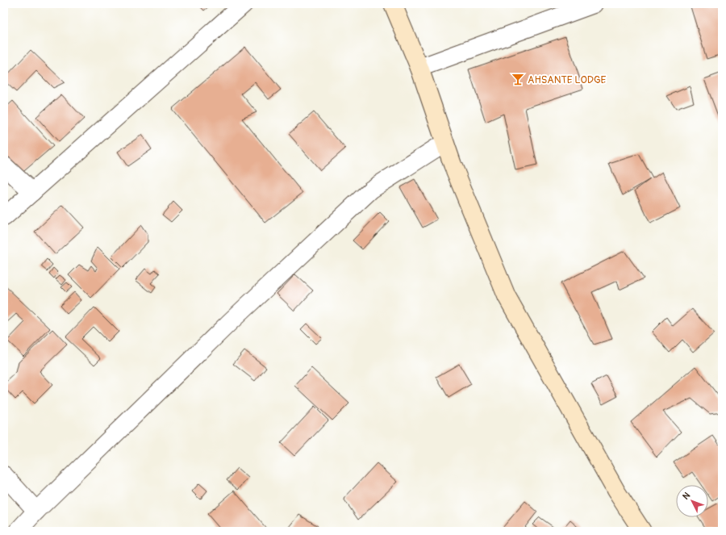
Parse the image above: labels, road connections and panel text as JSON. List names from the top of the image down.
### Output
{
  "places": {
    "bar": ["AHSANTE LODGE"]
  },
  "north": "top left"
}
